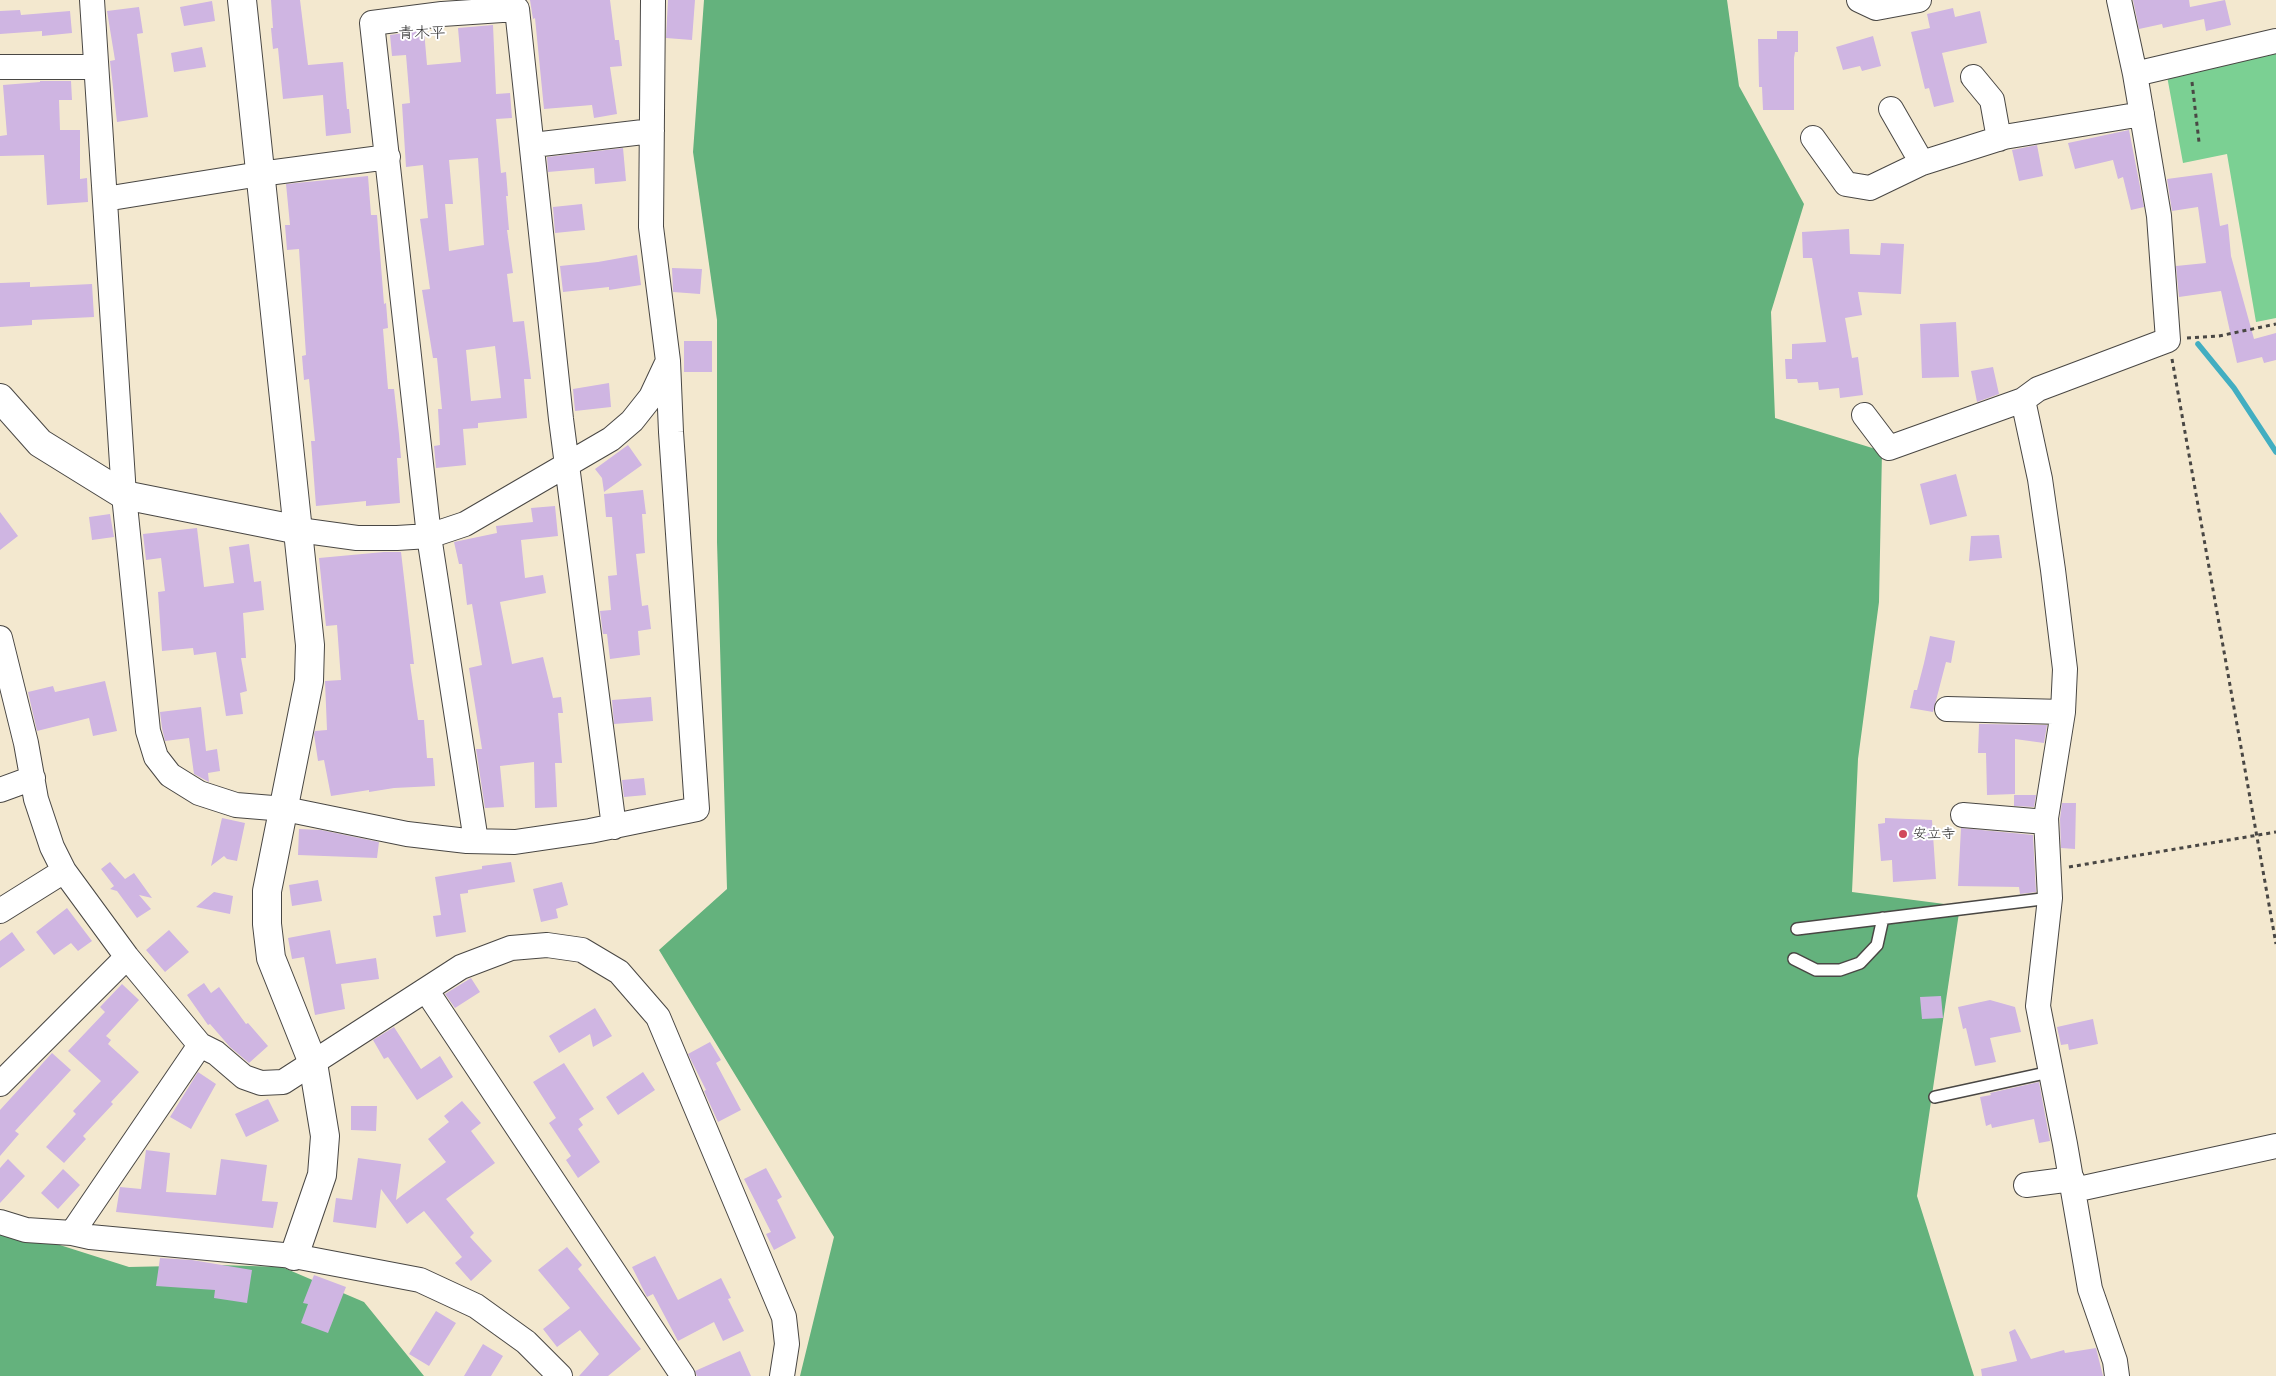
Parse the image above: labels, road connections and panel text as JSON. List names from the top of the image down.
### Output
{
  "districts": ["青木平"],
  "places": ["安立寺"]
}
